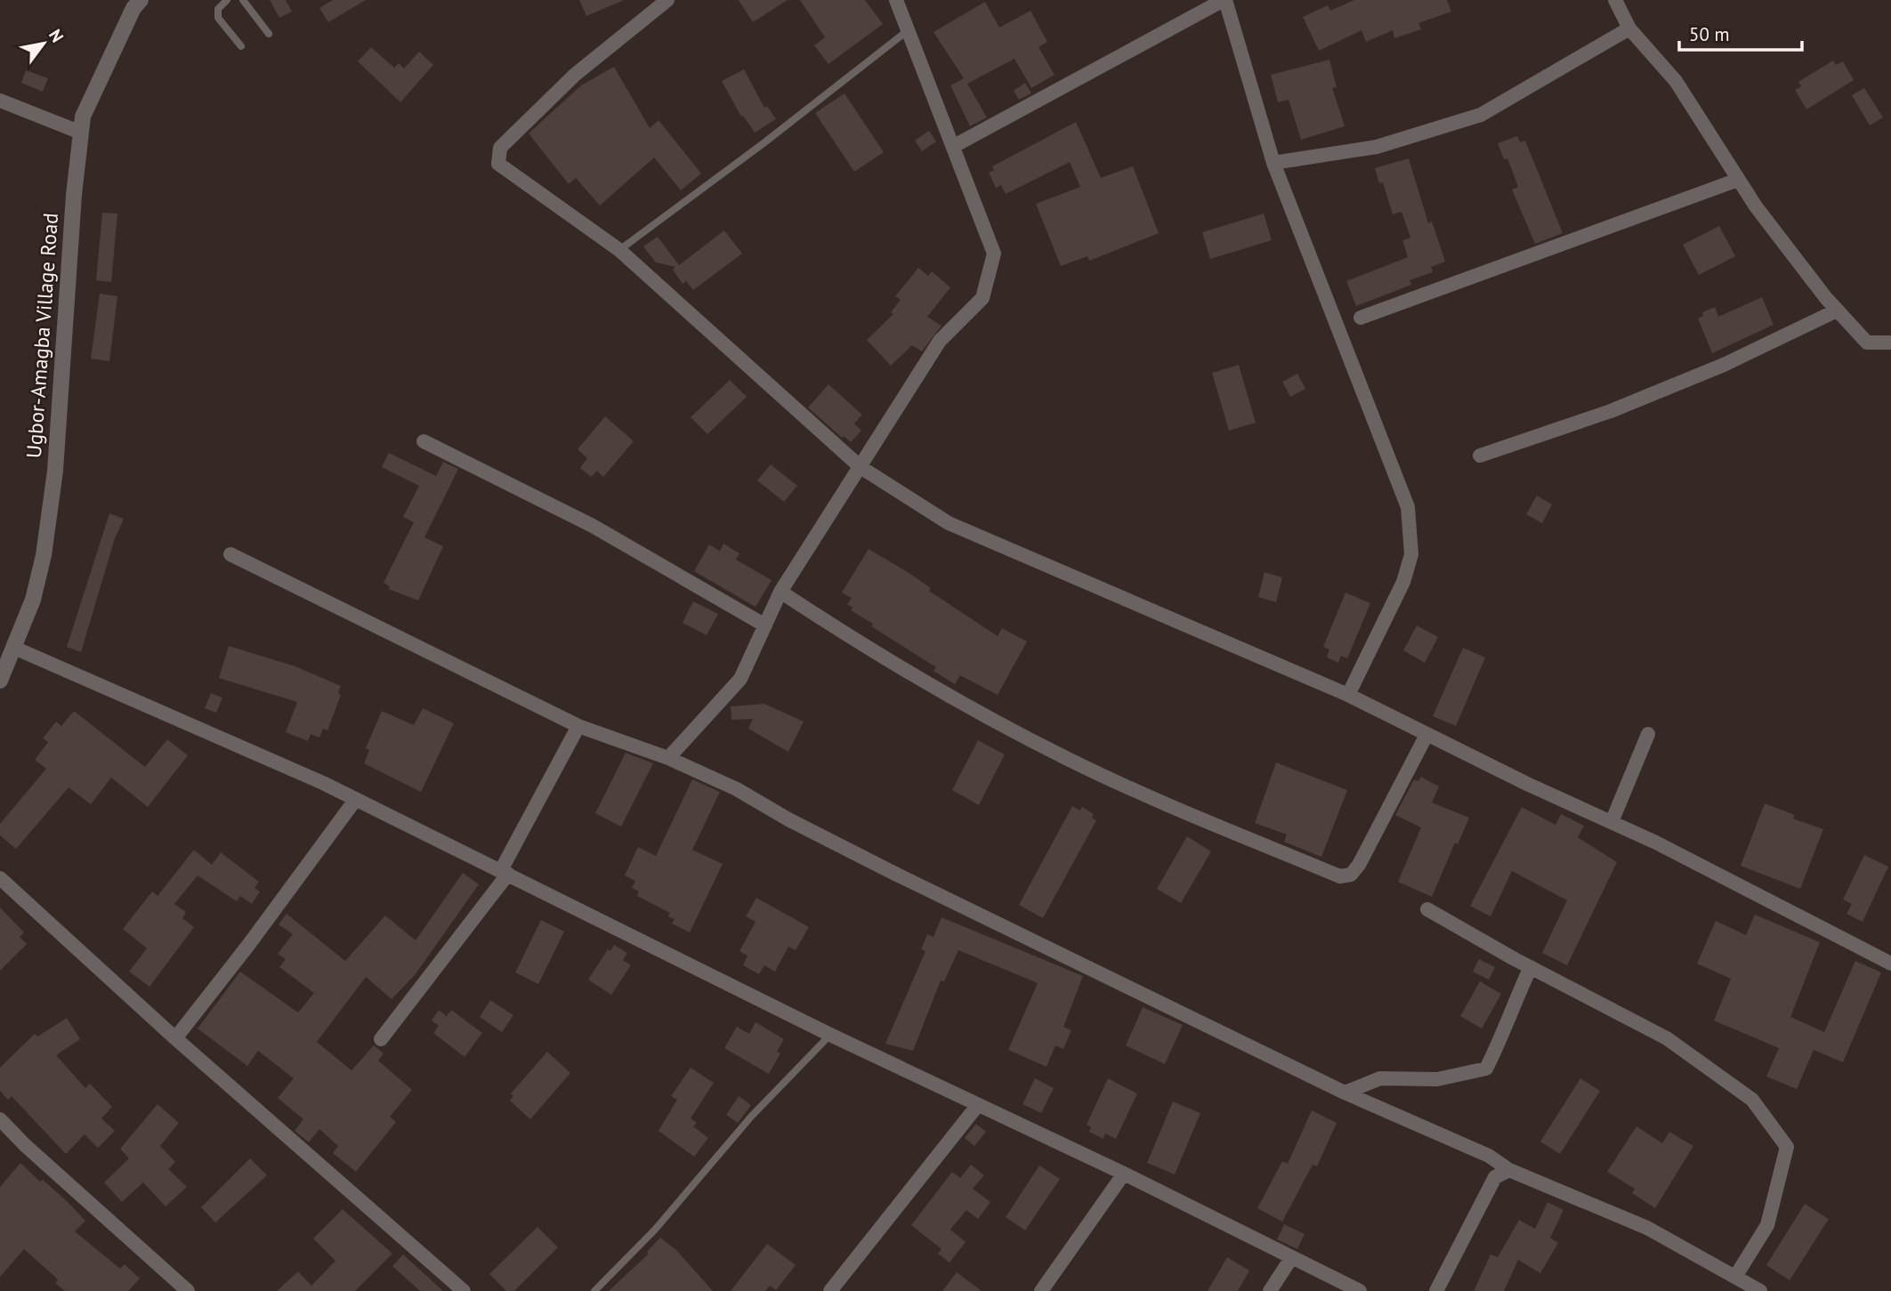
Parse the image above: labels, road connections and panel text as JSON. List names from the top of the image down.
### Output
{
  "streets": {
    "street": ["Ugbor-Amagba Village Road"]
  },
  "scale_bar": "50 m",
  "north": "top right"
}
